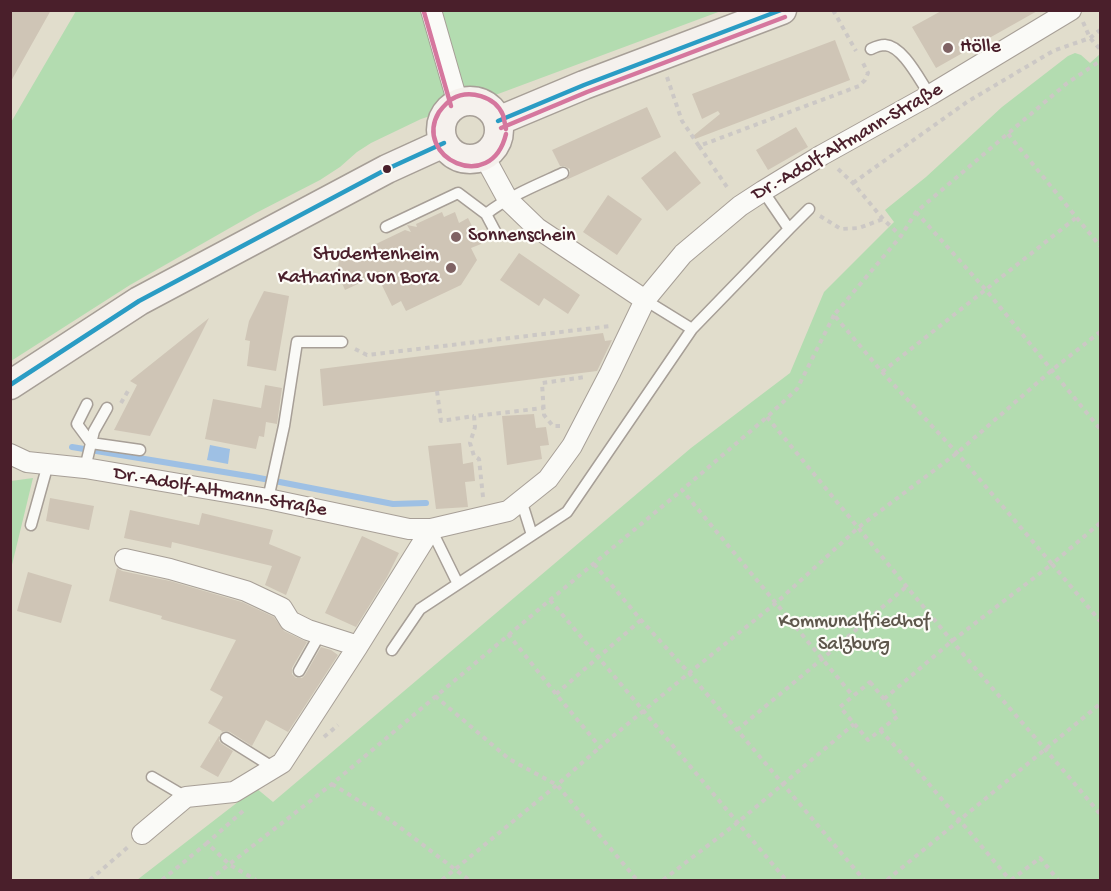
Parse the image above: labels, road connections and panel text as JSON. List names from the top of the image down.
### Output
{
  "streets": {
    "street": ["Dr.-Adolf-Altmann-Straße"]
  },
  "parks": ["Kommunalfriedhof Salzburg"],
  "places": ["Hölle", "Sonnenschein", "Studentenheim Katharina von Bora"]
}
